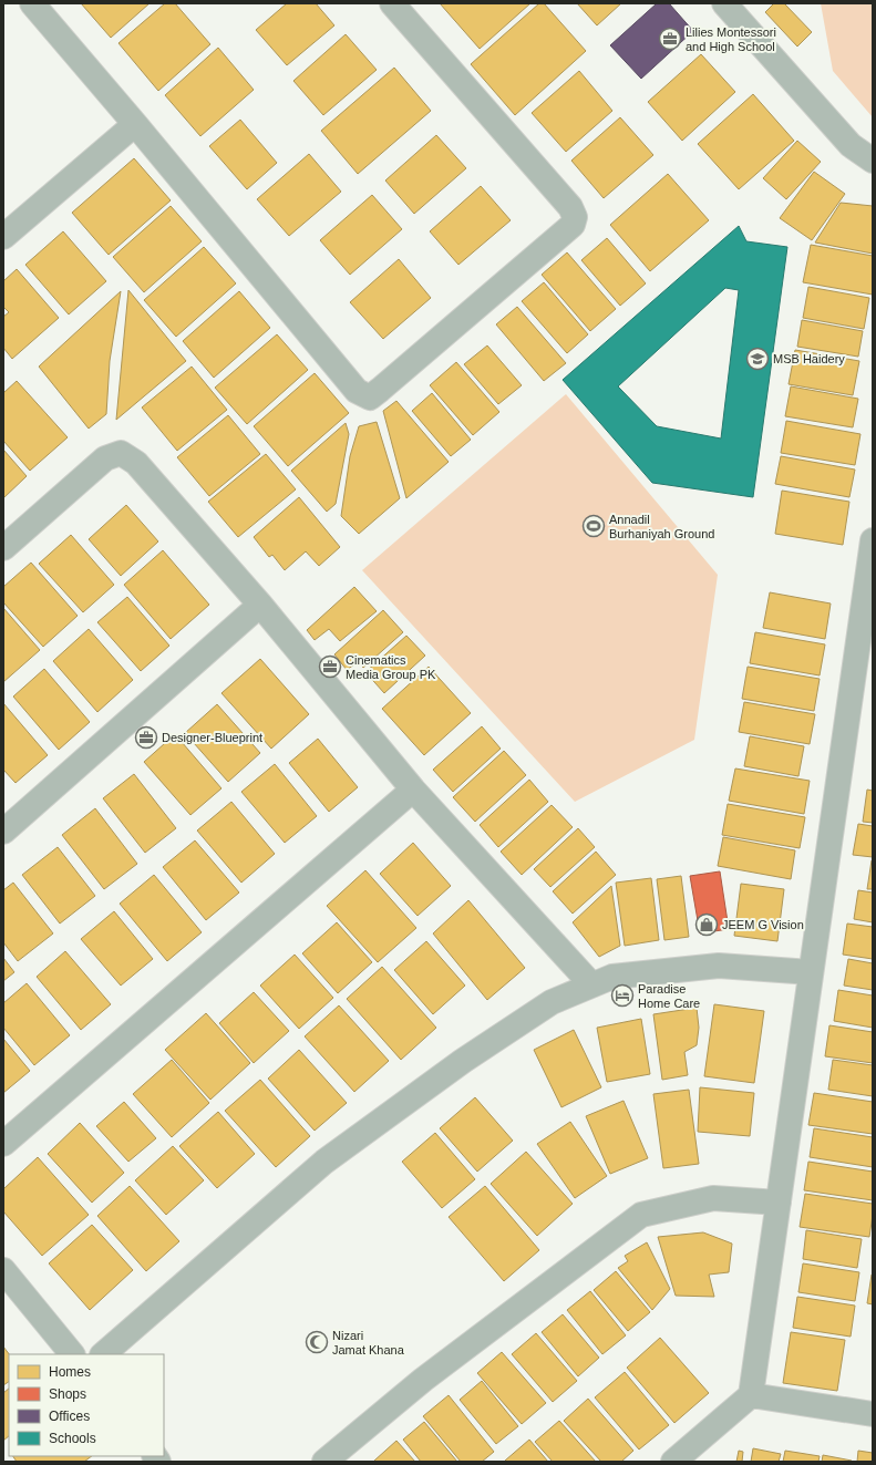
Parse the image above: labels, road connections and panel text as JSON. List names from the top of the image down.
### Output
{
  "places": {
    "office": ["Lilies Montessori and High School", "Cinematics Media Group PK", "Designer-Blueprint"],
    "school or university": ["MSB Haidery"],
    "sports": ["Annadil Burhaniyah Ground"],
    "shop": ["JEEM G Vision"],
    "hotel": ["Paradise Home Care"],
    "mosque": ["Nizari Jamat Khana"]
  },
  "legend": [
    "Homes",
    "Shops",
    "Offices",
    "Schools"
  ]
}
